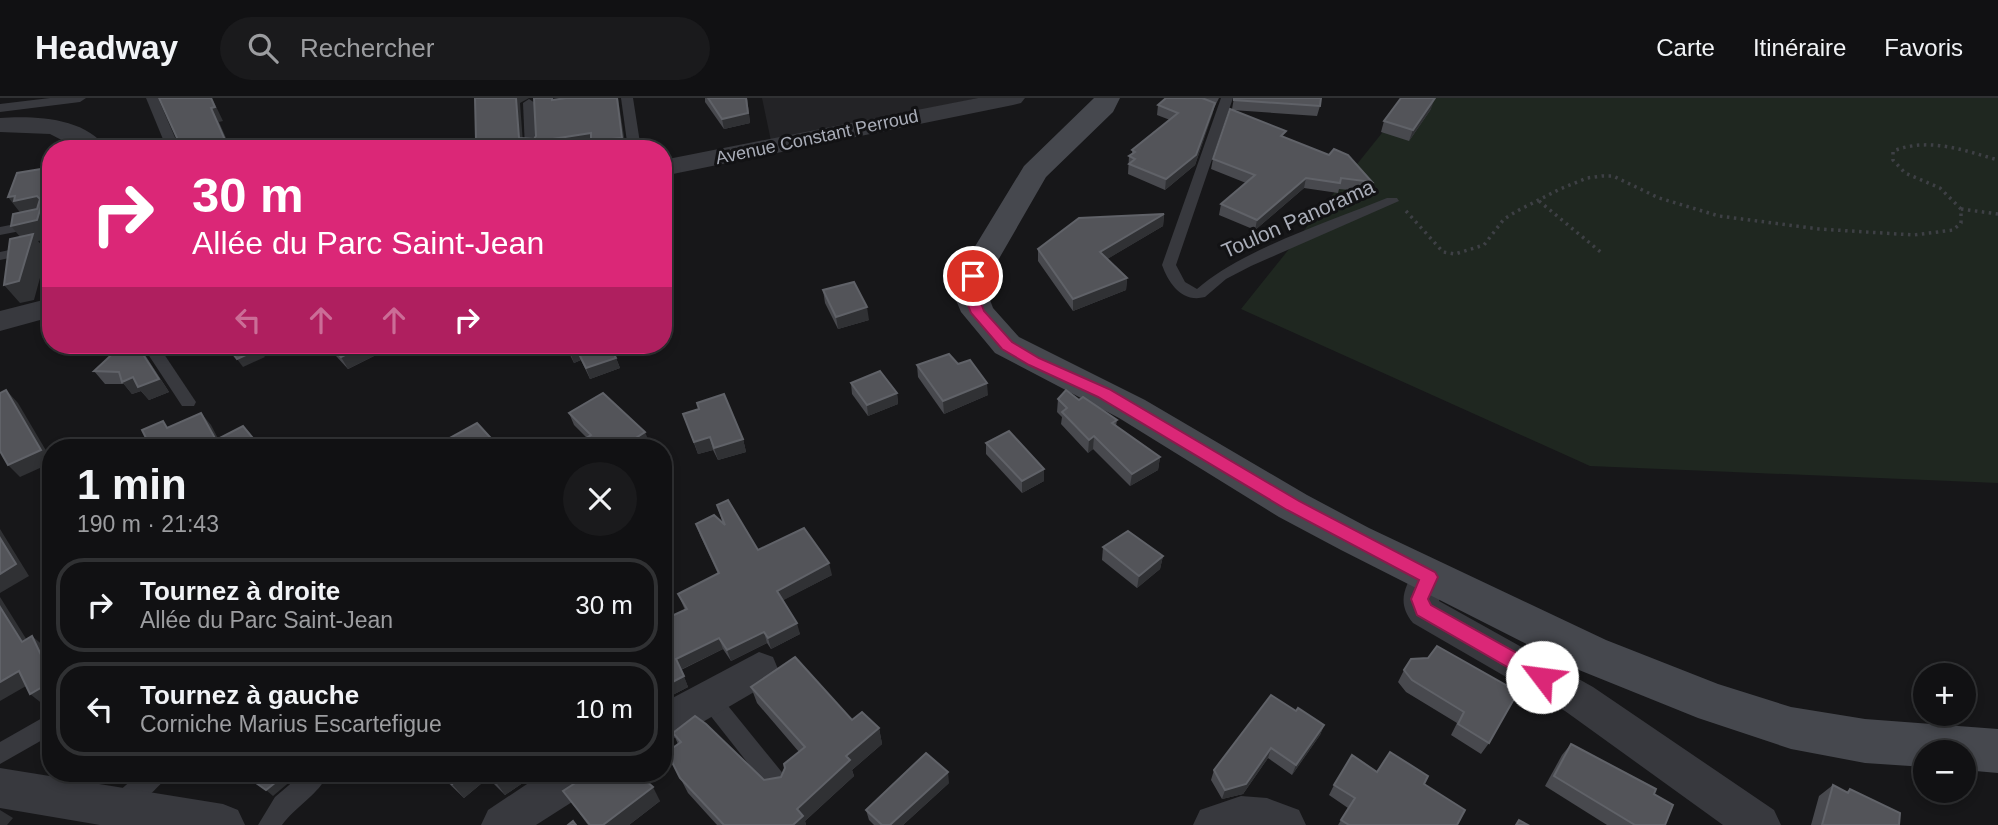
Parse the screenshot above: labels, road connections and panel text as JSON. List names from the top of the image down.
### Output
{
  "streets": {
    "street": ["Avenue Constant Perroud"],
    "lane": ["Toulon Panorama"]
  },
  "page": {
    "header": "Headway",
    "search": "Rechercher",
    "nav": ["Carte", "Itinéraire", "Favoris"],
    "turn": ["30 m", "Allée du Parc Saint-Jean"],
    "heading": ["1 min", "190 m · 21:43"],
    "list": [
      {
        "name": "Tournez à droite",
        "note": "Allée du Parc Saint-Jean",
        "value": "30 m"
      },
      {
        "name": "Tournez à gauche",
        "note": "Corniche Marius Escartefigue",
        "value": "10 m"
      }
    ],
    "map_buttons": ["+", "−"]
  }
}
